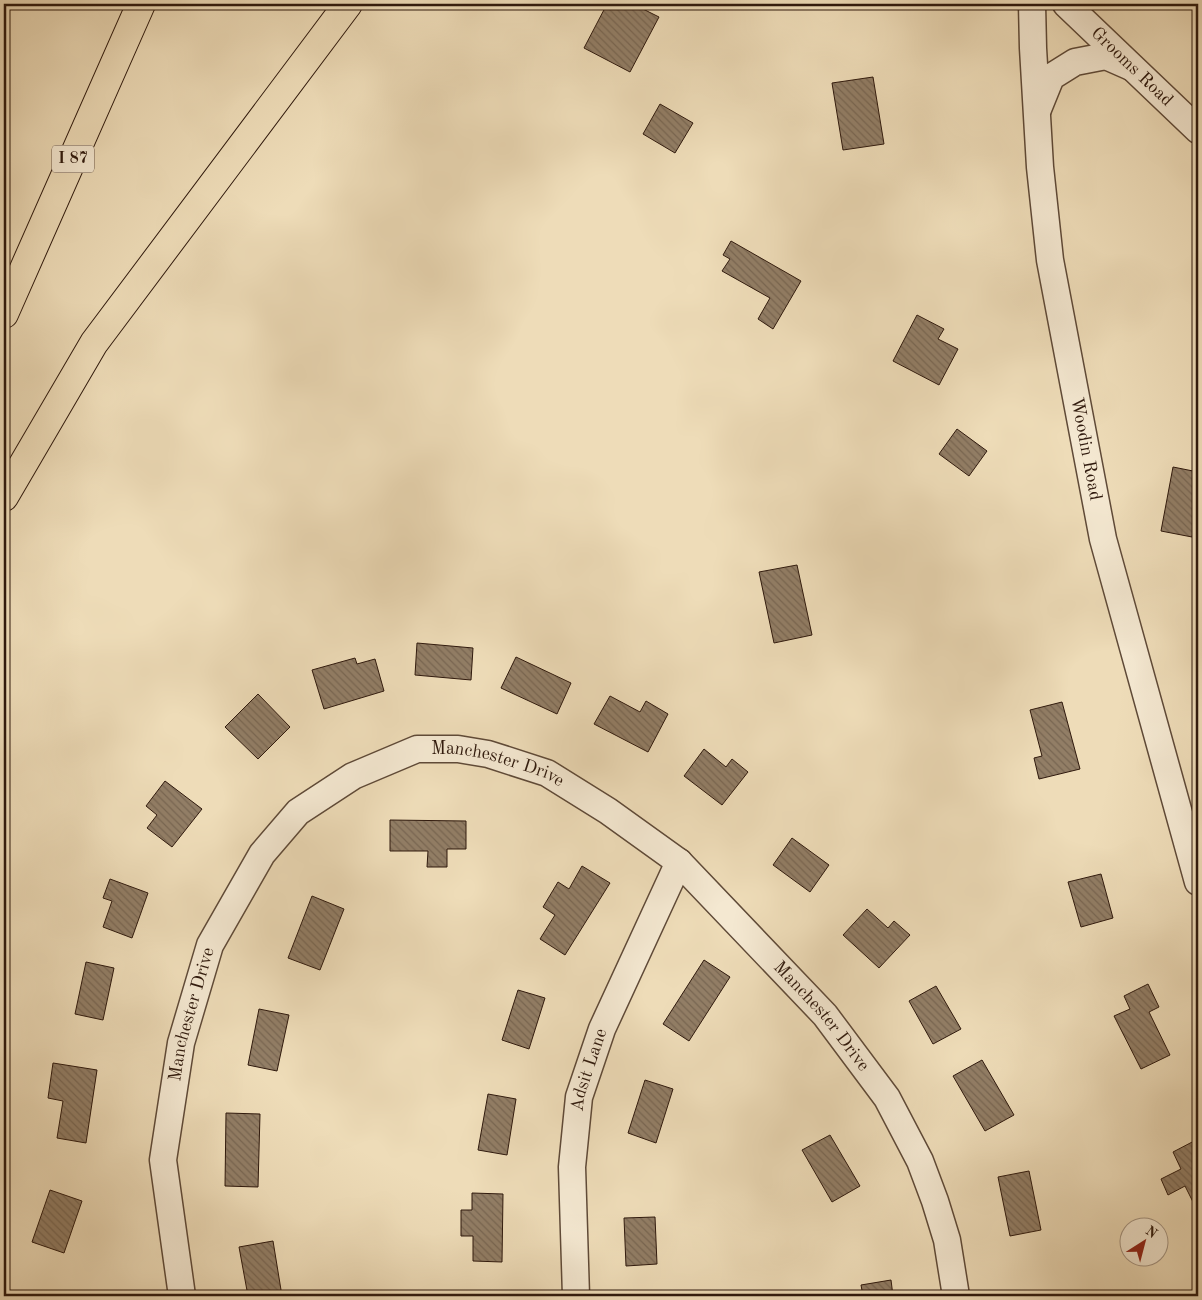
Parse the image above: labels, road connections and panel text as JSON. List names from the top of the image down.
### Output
{
  "streets": {
    "highway": ["I 87"],
    "street": [
      "Grooms Road",
      "Woodin Road",
      "Manchester Drive",
      "Adsit Lane"
    ]
  },
  "crossings": [
    ["Manchester Drive", "Adsit Lane"]
  ],
  "north": "top right"
}
